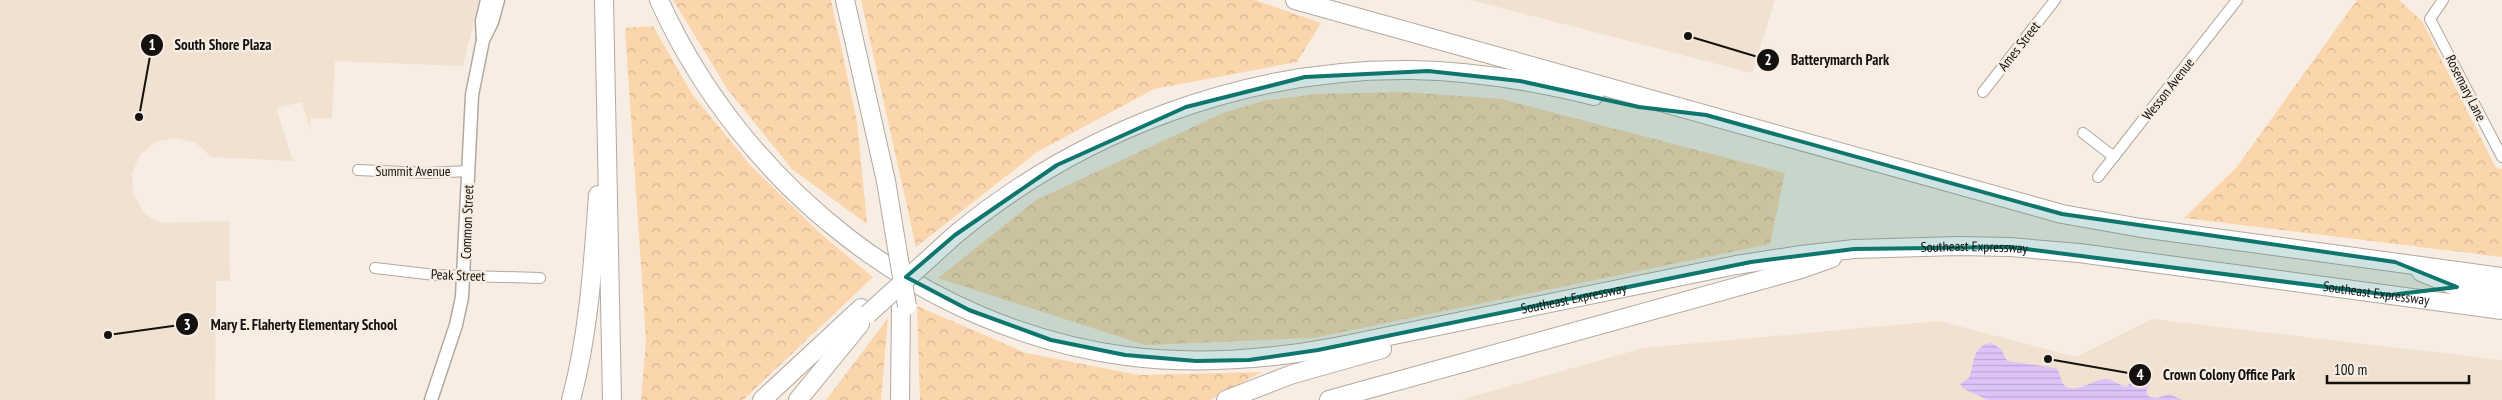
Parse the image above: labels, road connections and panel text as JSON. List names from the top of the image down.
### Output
{
  "streets": {
    "highway": ["Southeast Expressway"],
    "street": [
      "Ames Street",
      "Rosemary Lane",
      "Wesson Avenue",
      "Summit Avenue",
      "Common Street",
      "Peak Street"
    ]
  },
  "crossings": [
    ["Summit Avenue", "Common Street"],
    ["Common Street", "Peak Street"]
  ],
  "places": [
    "Batterymarch Park",
    "South Shore Plaza",
    "Mary E. Flaherty Elementary School",
    "Crown Colony Office Park"
  ],
  "scale_bar": "100 m"
}
